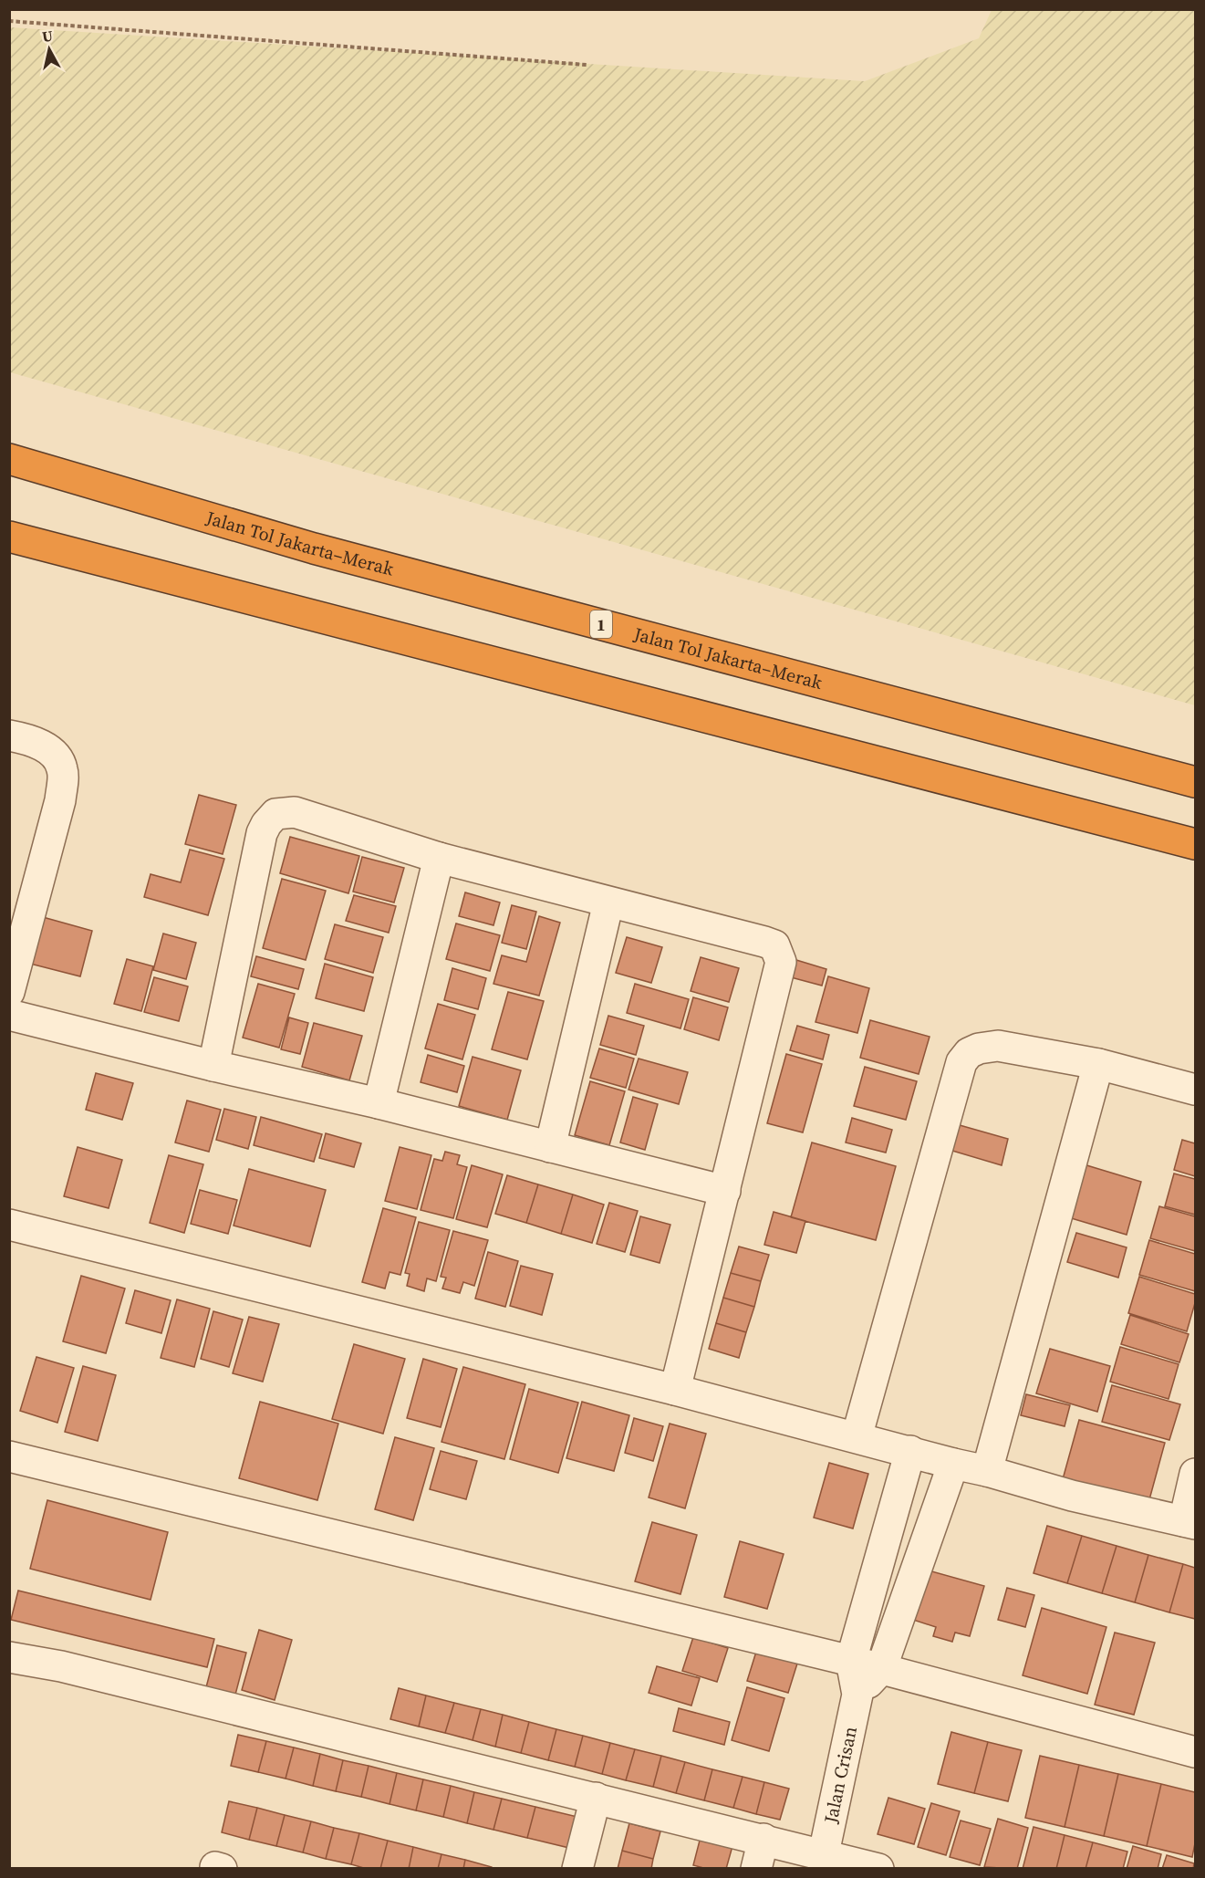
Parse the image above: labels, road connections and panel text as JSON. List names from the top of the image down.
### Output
{
  "streets": {
    "highway": ["Jalan Tol Jakarta–Merak", "1"],
    "street": ["Jalan Crisan"]
  },
  "north": "top"
}
